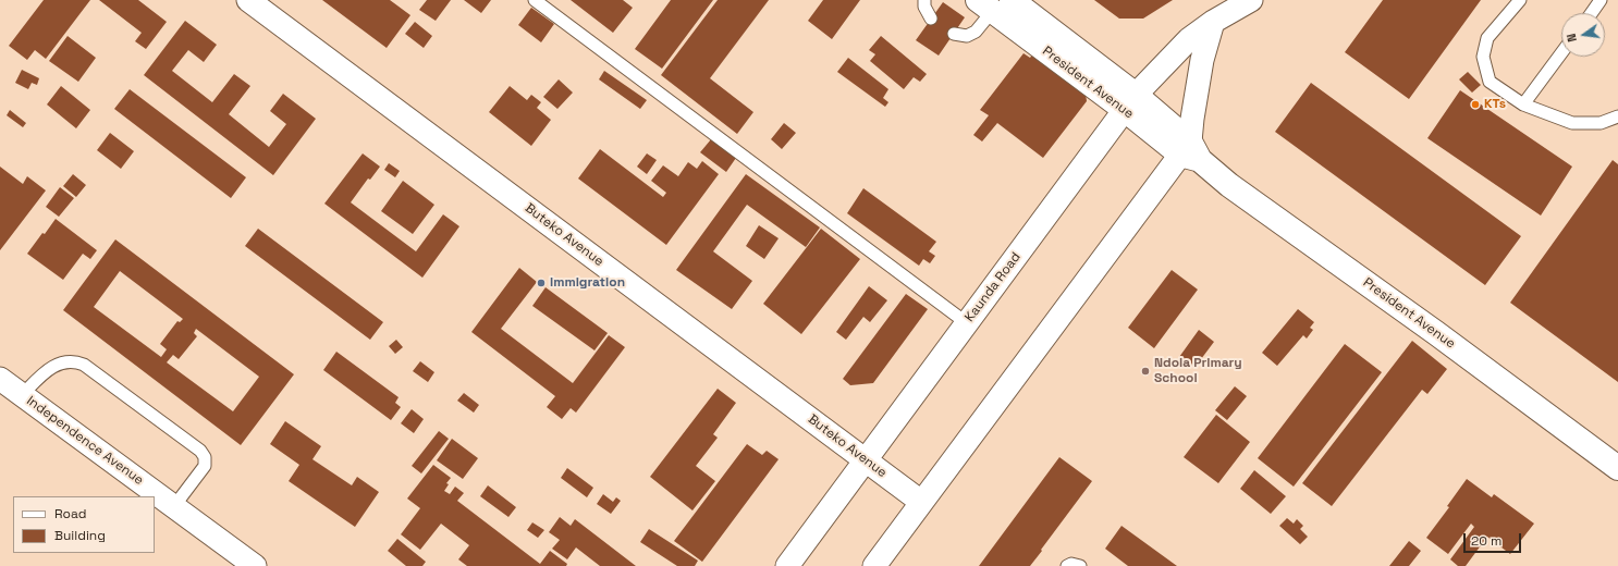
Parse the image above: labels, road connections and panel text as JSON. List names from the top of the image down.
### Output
{
  "streets": {
    "main road": ["President Avenue"],
    "street": ["Buteko Avenue", "Kaunda Road", "Independence Avenue"]
  },
  "crossings": [
    ["President Avenue", "Kaunda Road"],
    ["Buteko Avenue", "Kaunda Road"]
  ],
  "places": ["KTs", "Immigration", "Ndola Primary School"],
  "legend": ["Road", "Building"],
  "scale_bar": "20 m",
  "north": "left"
}
